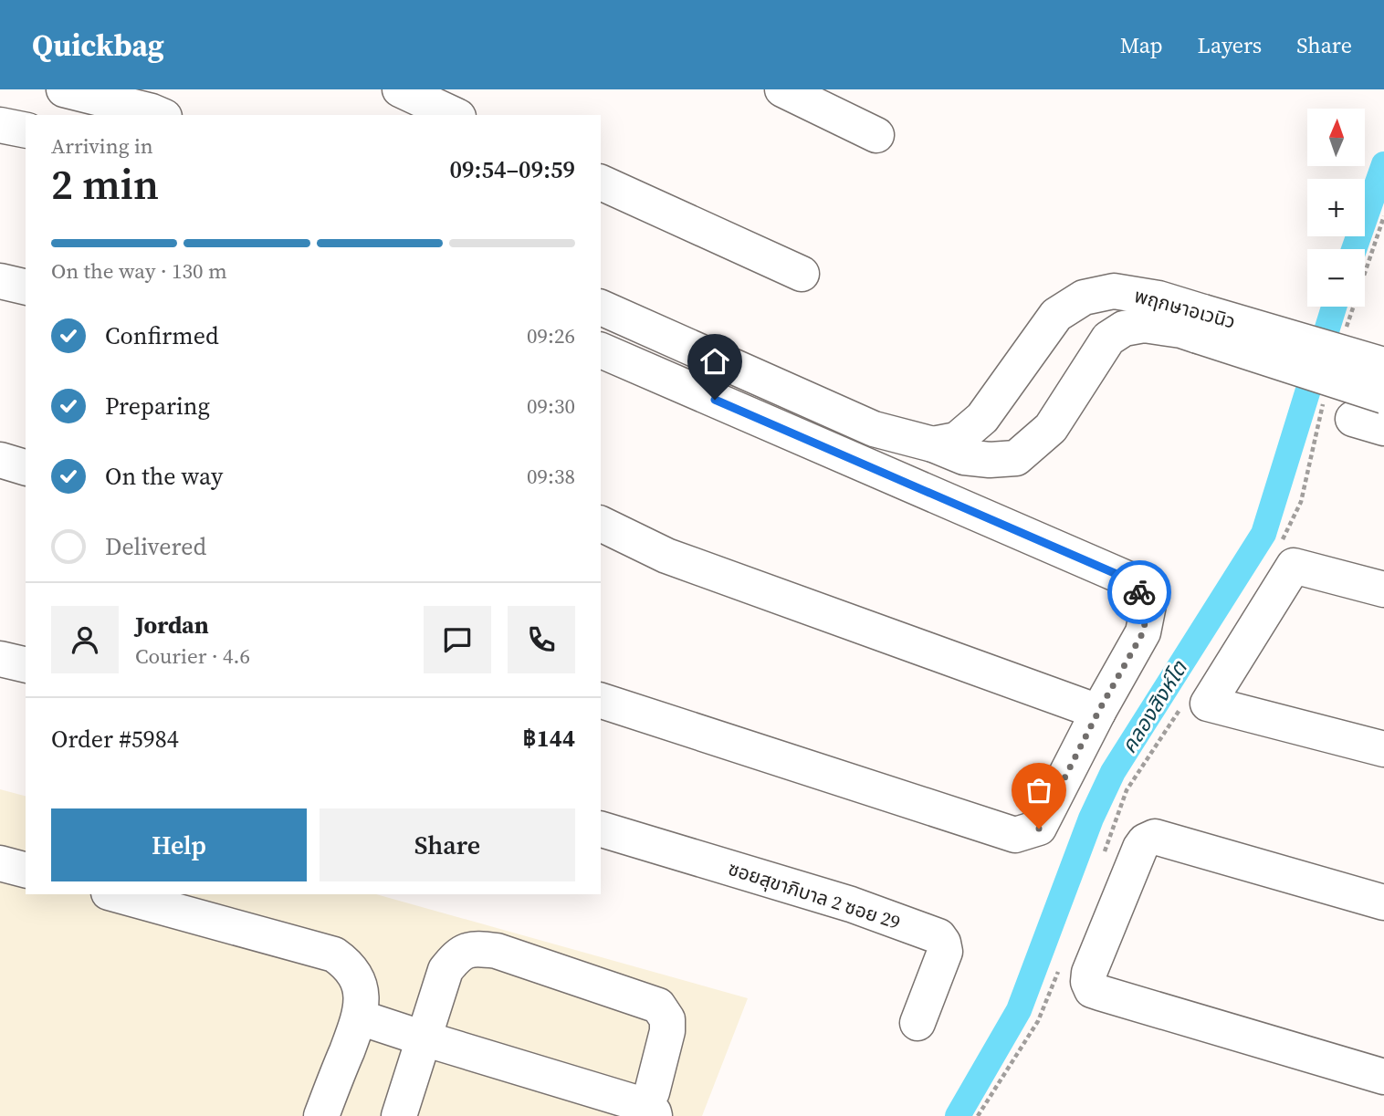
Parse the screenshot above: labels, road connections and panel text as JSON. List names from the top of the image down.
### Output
{
  "streets": {
    "street": ["พฤกษาอเวนิว", "ซอยสุขาภิบาล 2 ซอย 29"]
  },
  "water": ["คลองสิงห์โต"],
  "north": "top",
  "page": {
    "header": "Quickbag",
    "nav": ["Map", "Layers", "Share"],
    "map_buttons": ["+", "−"],
    "heading": ["2 min", "Arriving in", "09:54–09:59"],
    "panel": [
      "Jordan",
      "Courier · 4.6",
      "Order #5984",
      "฿144"
    ],
    "bar": "On the way · 130 m",
    "list": [
      ["Confirmed", "09:26"],
      ["Preparing", "09:30"],
      ["On the way", "09:38"],
      "Delivered"
    ],
    "buttons": ["Help", "Share"]
  }
}
